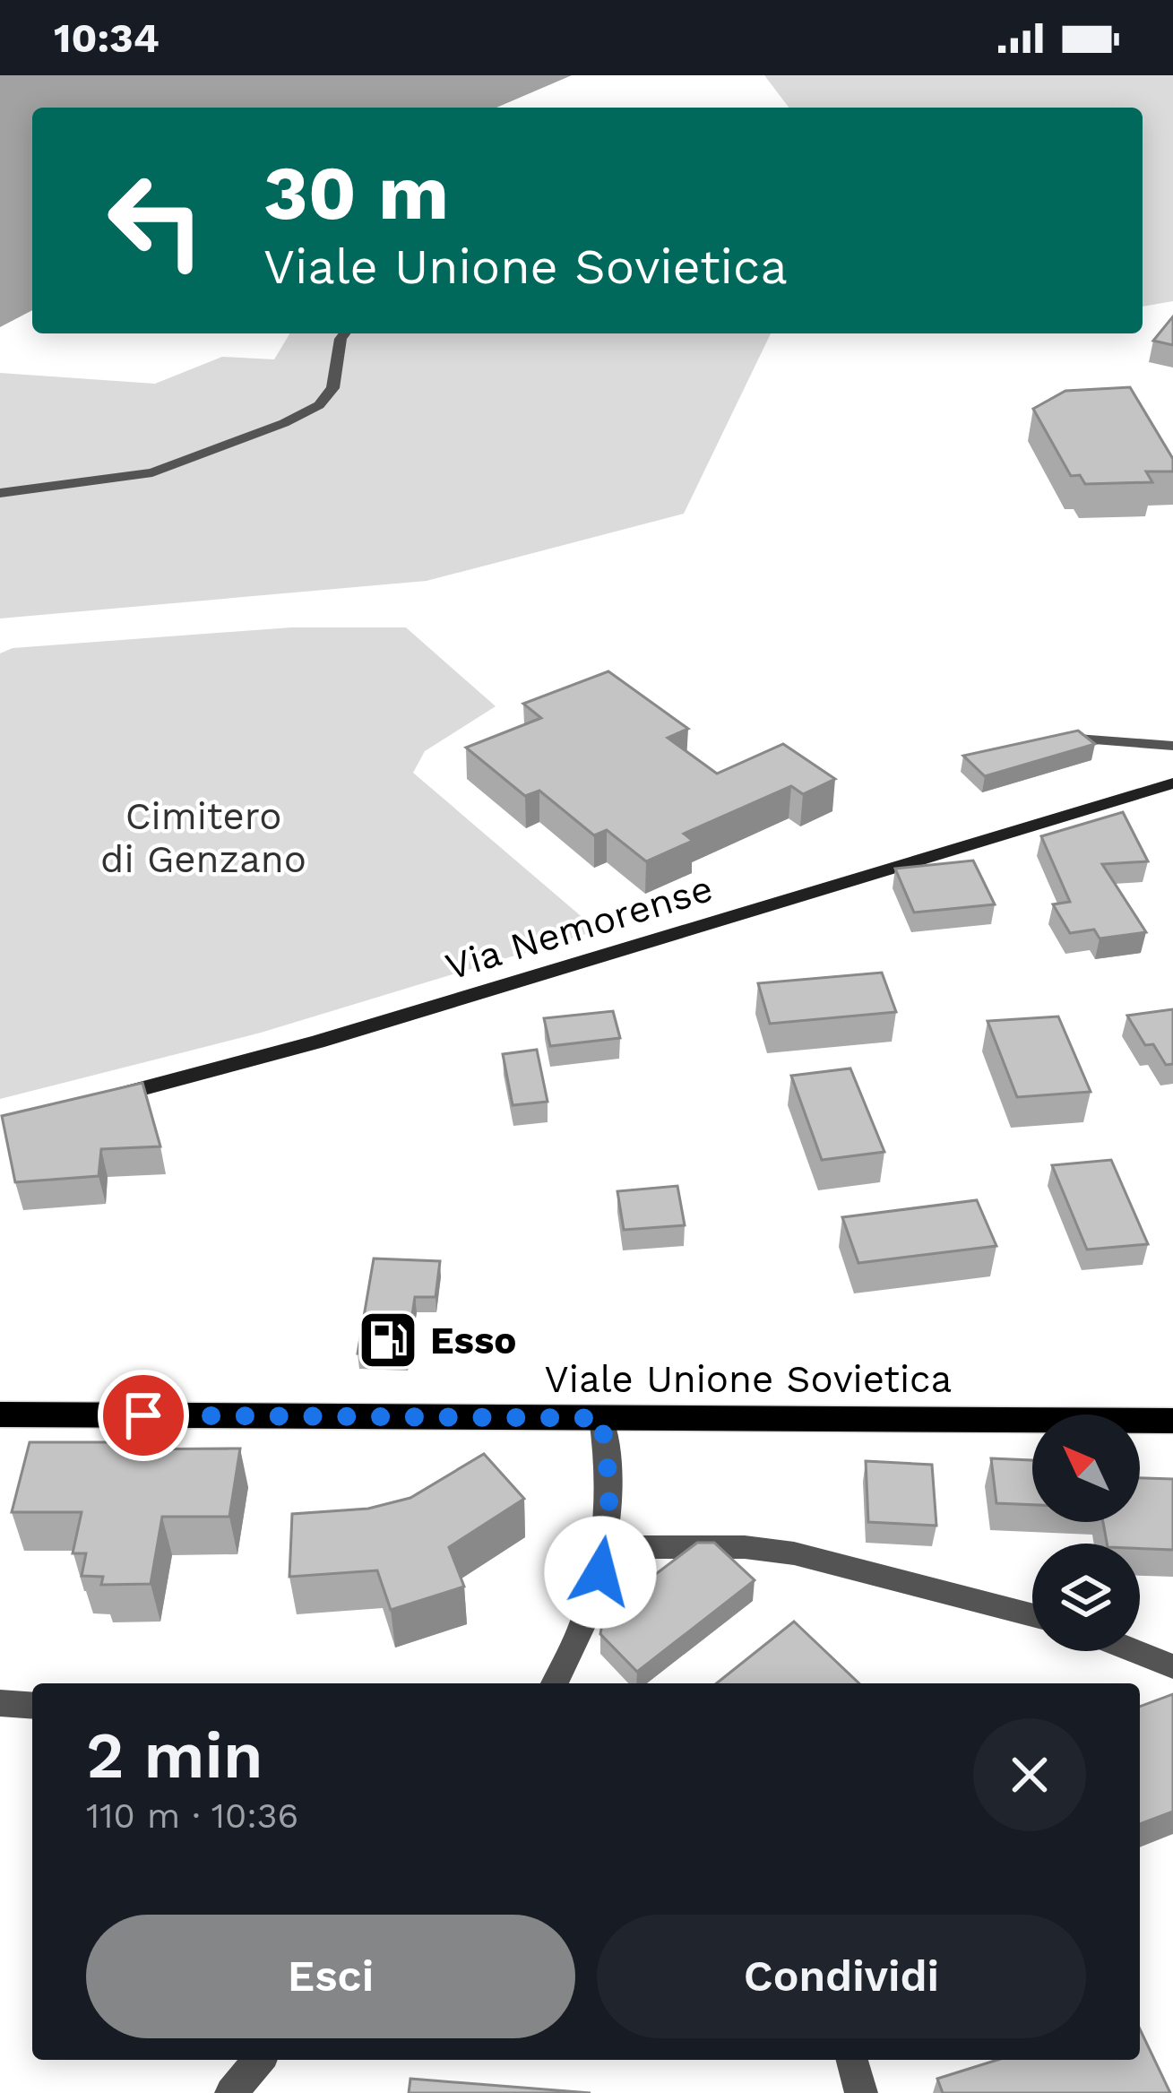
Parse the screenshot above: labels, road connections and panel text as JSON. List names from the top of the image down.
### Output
{
  "streets": {
    "main road": ["Via Nemorense", "Viale Unione Sovietica"]
  },
  "parks": ["Cimitero di Genzano"],
  "places": {
    "fuel station": ["Esso"]
  },
  "north": "top left",
  "page": {
    "status": "10:34",
    "turn": ["30 m", "Viale Unione Sovietica"],
    "heading": ["2 min", "110 m · 10:36"],
    "buttons": ["Esci", "Condividi"]
  }
}
